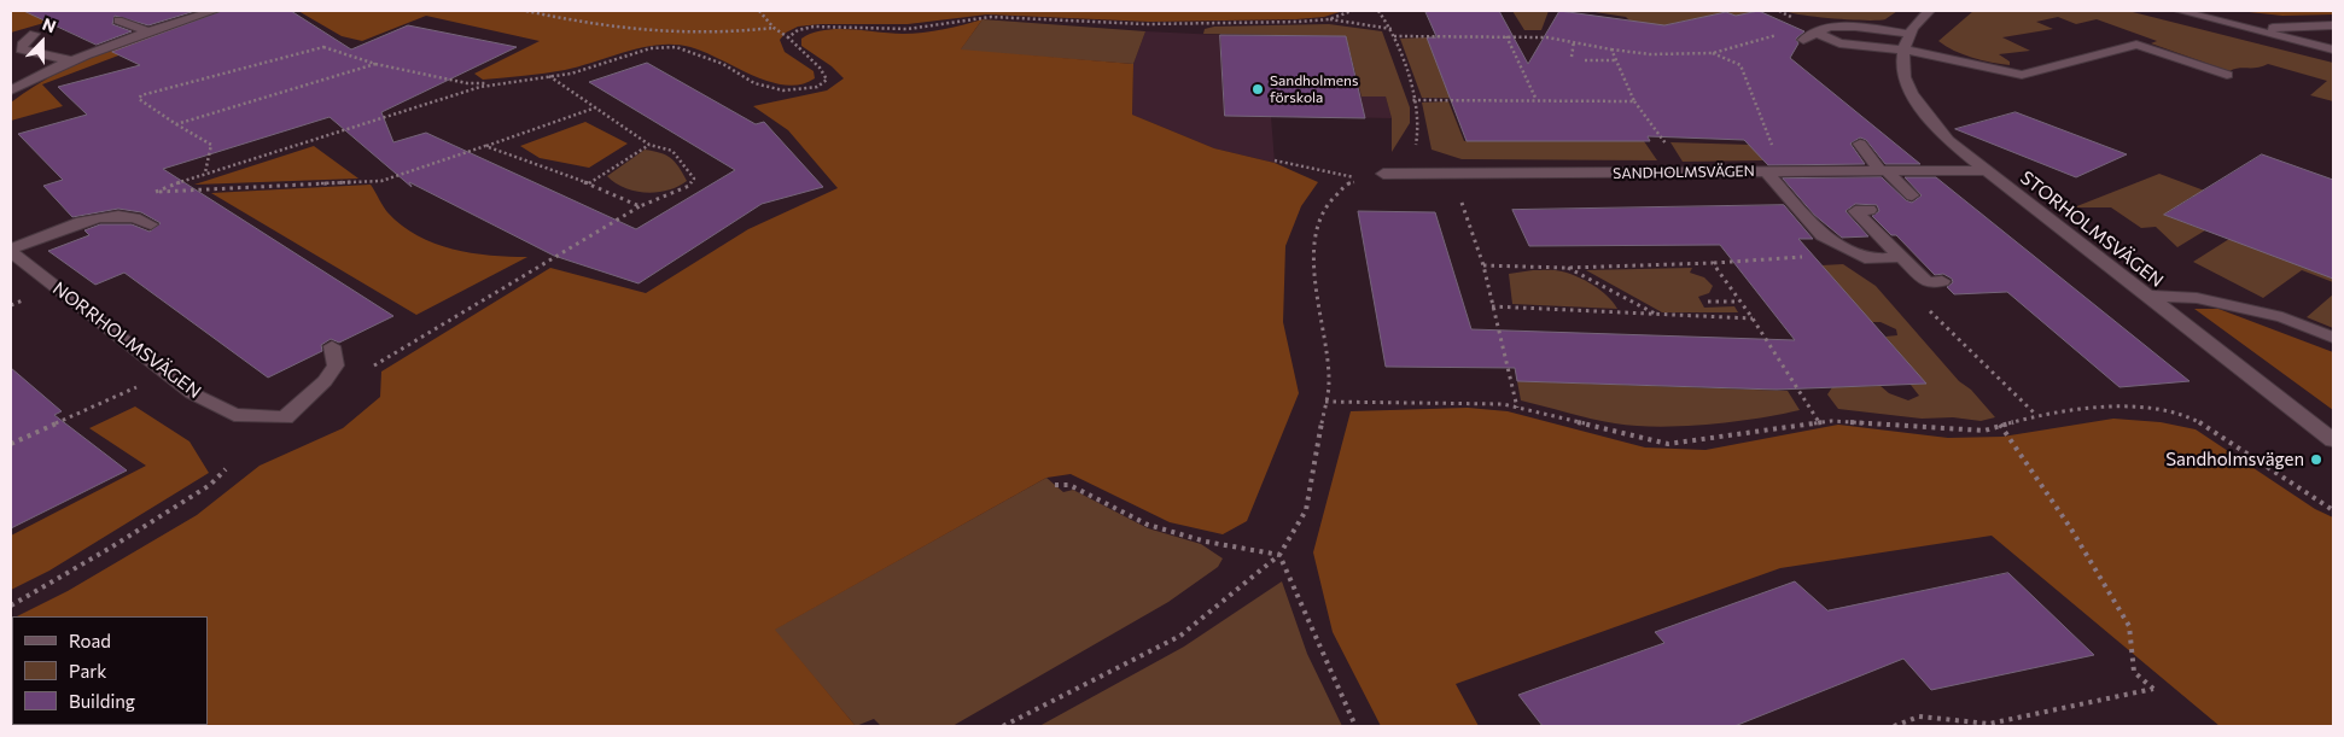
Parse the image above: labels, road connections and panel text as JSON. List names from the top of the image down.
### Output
{
  "streets": {
    "street": ["SANDHOLMSVÄGEN", "STORHOLMSVÄGEN", "NORRHOLMSVÄGEN"]
  },
  "crossings": [
    ["SANDHOLMSVÄGEN", "STORHOLMSVÄGEN"]
  ],
  "places": ["Sandholmens förskola", "Sandholmsvägen"],
  "legend": ["Road", "Park", "Building"],
  "north": "top"
}
